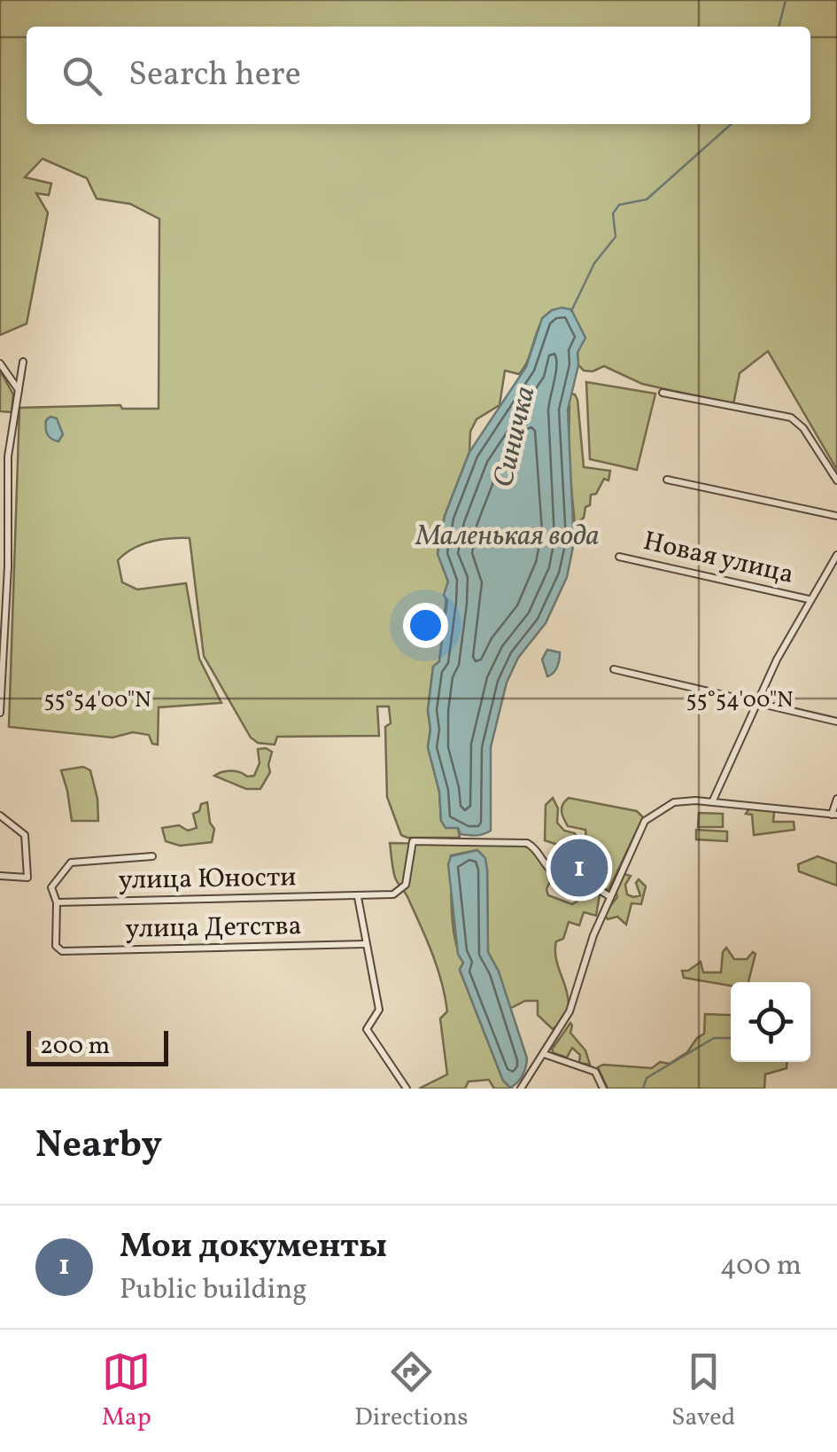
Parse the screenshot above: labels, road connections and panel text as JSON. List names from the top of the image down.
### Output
{
  "streets": {
    "street": ["Новая улица", "улица Юности", "улица Детства"]
  },
  "crossings": [
    ["улица Юности", "улица Детства"]
  ],
  "water": ["Синичка", "Маленькая вода"],
  "scale_bar": "200 m",
  "page": {
    "search": "Search here",
    "pins": "1",
    "scale": "200 m",
    "heading": "Nearby",
    "list": [
      {
        "mark": "1",
        "name": "Мои документы",
        "note": "Public building",
        "value": "400 m"
      }
    ],
    "nav": ["Map", "Directions", "Saved"]
  },
  "coordinates": ["55°54'00\"N"]
}
